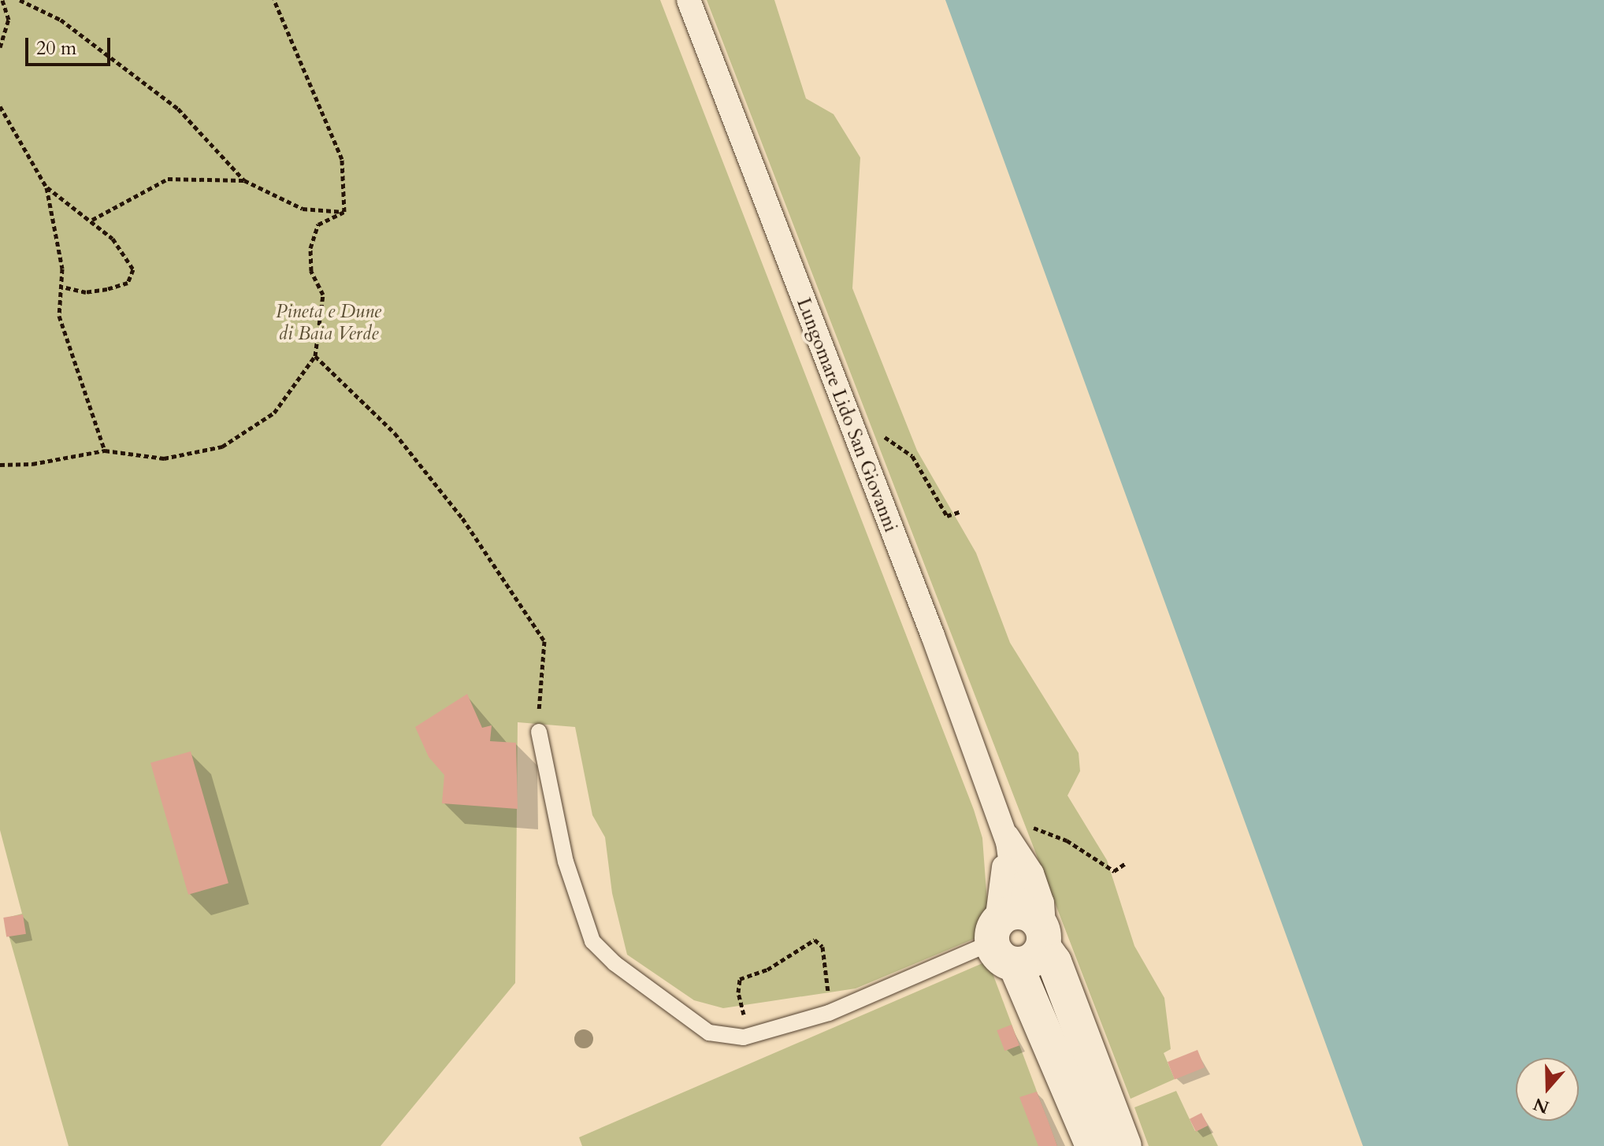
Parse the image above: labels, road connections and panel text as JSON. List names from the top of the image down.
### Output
{
  "streets": {
    "street": ["Lungomare Lido San Giovanni"]
  },
  "parks": ["Pineta e Dune di Baia Verde"],
  "scale_bar": "20 m",
  "north": "bottom"
}
